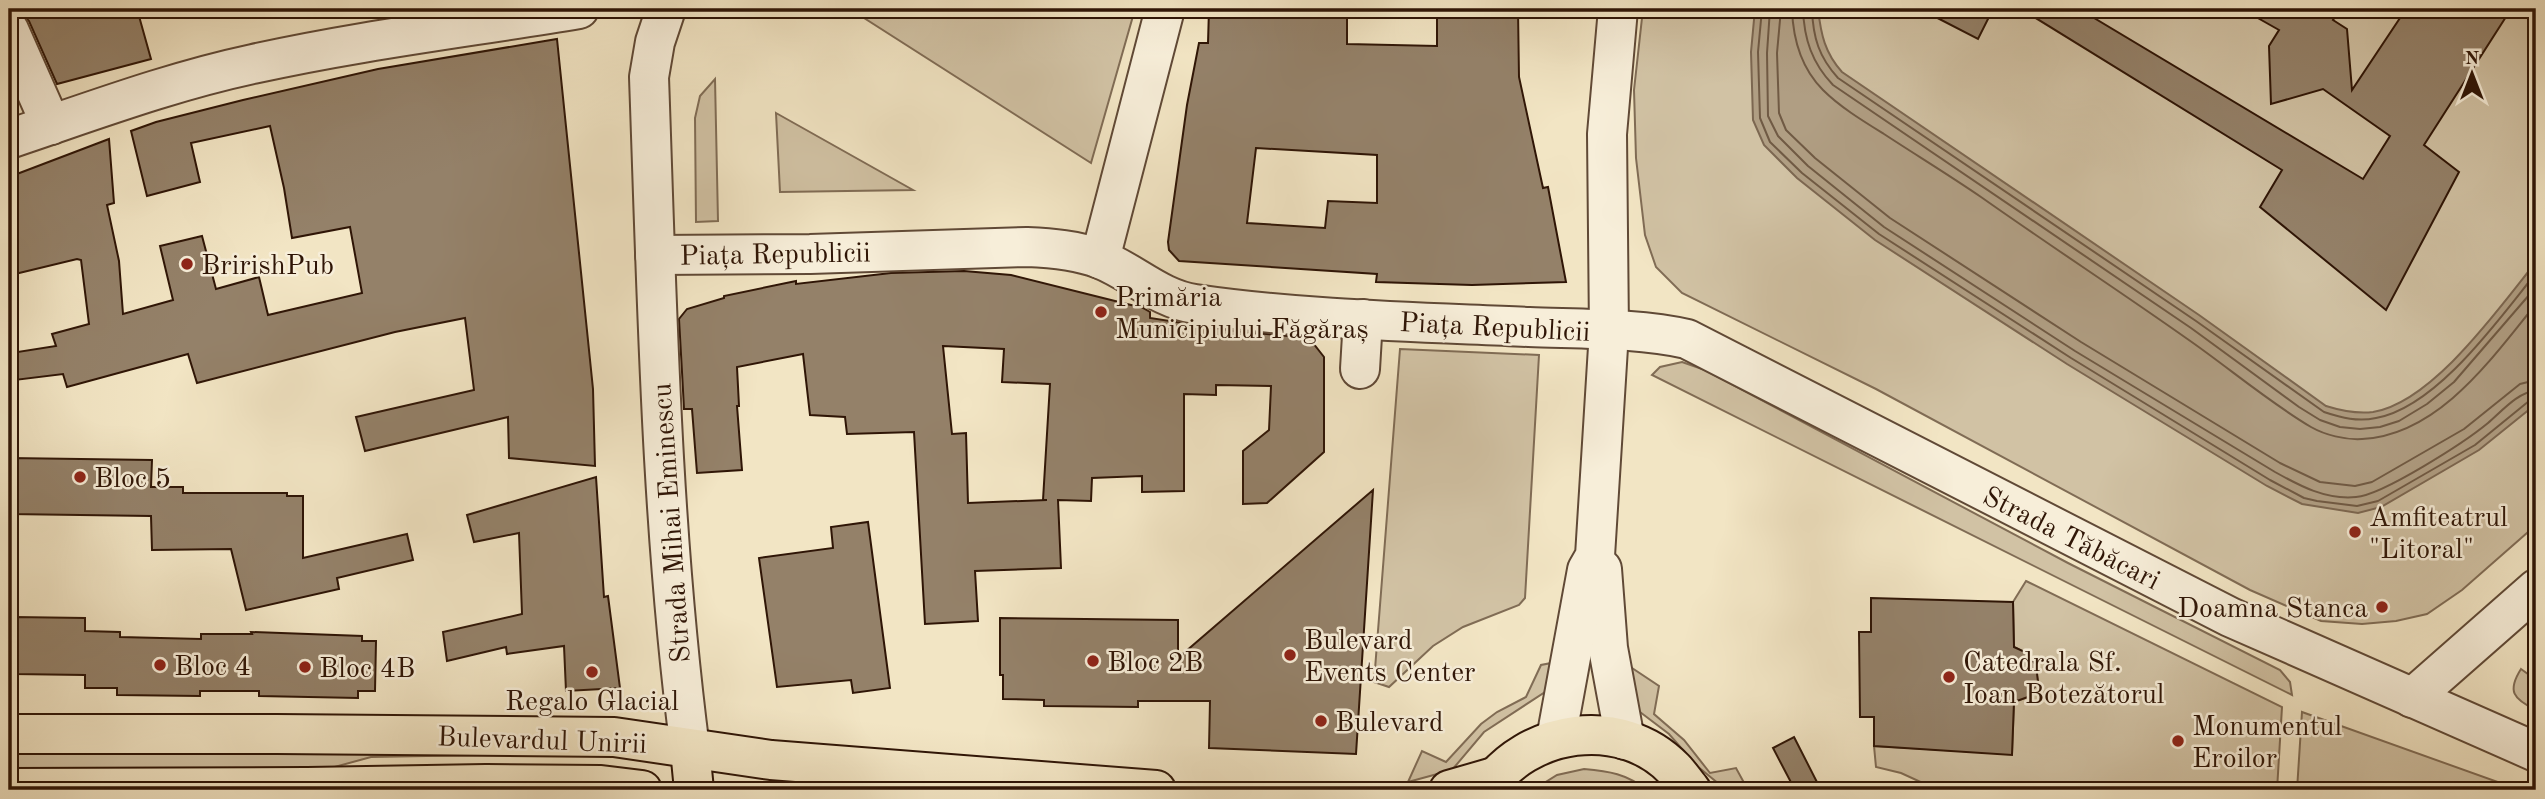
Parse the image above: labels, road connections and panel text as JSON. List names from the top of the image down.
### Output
{
  "streets": {
    "main road": ["Strada Mihai Eminescu", "Bulevardul Unirii"],
    "street": ["Piața Republicii", "Strada Tăbăcari"]
  },
  "crossings": [
    ["Piața Republicii", "Strada Mihai Eminescu"],
    ["Piața Republicii", "Strada Tăbăcari"],
    ["Strada Mihai Eminescu", "Bulevardul Unirii"]
  ],
  "places": [
    "BririshPub",
    "Primăria Municipiului Făgăraș",
    "Bloc 5",
    "Amfiteatrul \"Litoral\"",
    "Doamna Stanca",
    "Bulevard Events Center",
    "Bloc 2B",
    "Bloc 4",
    "Bloc 4B",
    "Regalo Glacial",
    "Catedrala Sf. Ioan Botezătorul",
    "Bulevard",
    "Monumentul Eroilor"
  ],
  "north": "top"
}
